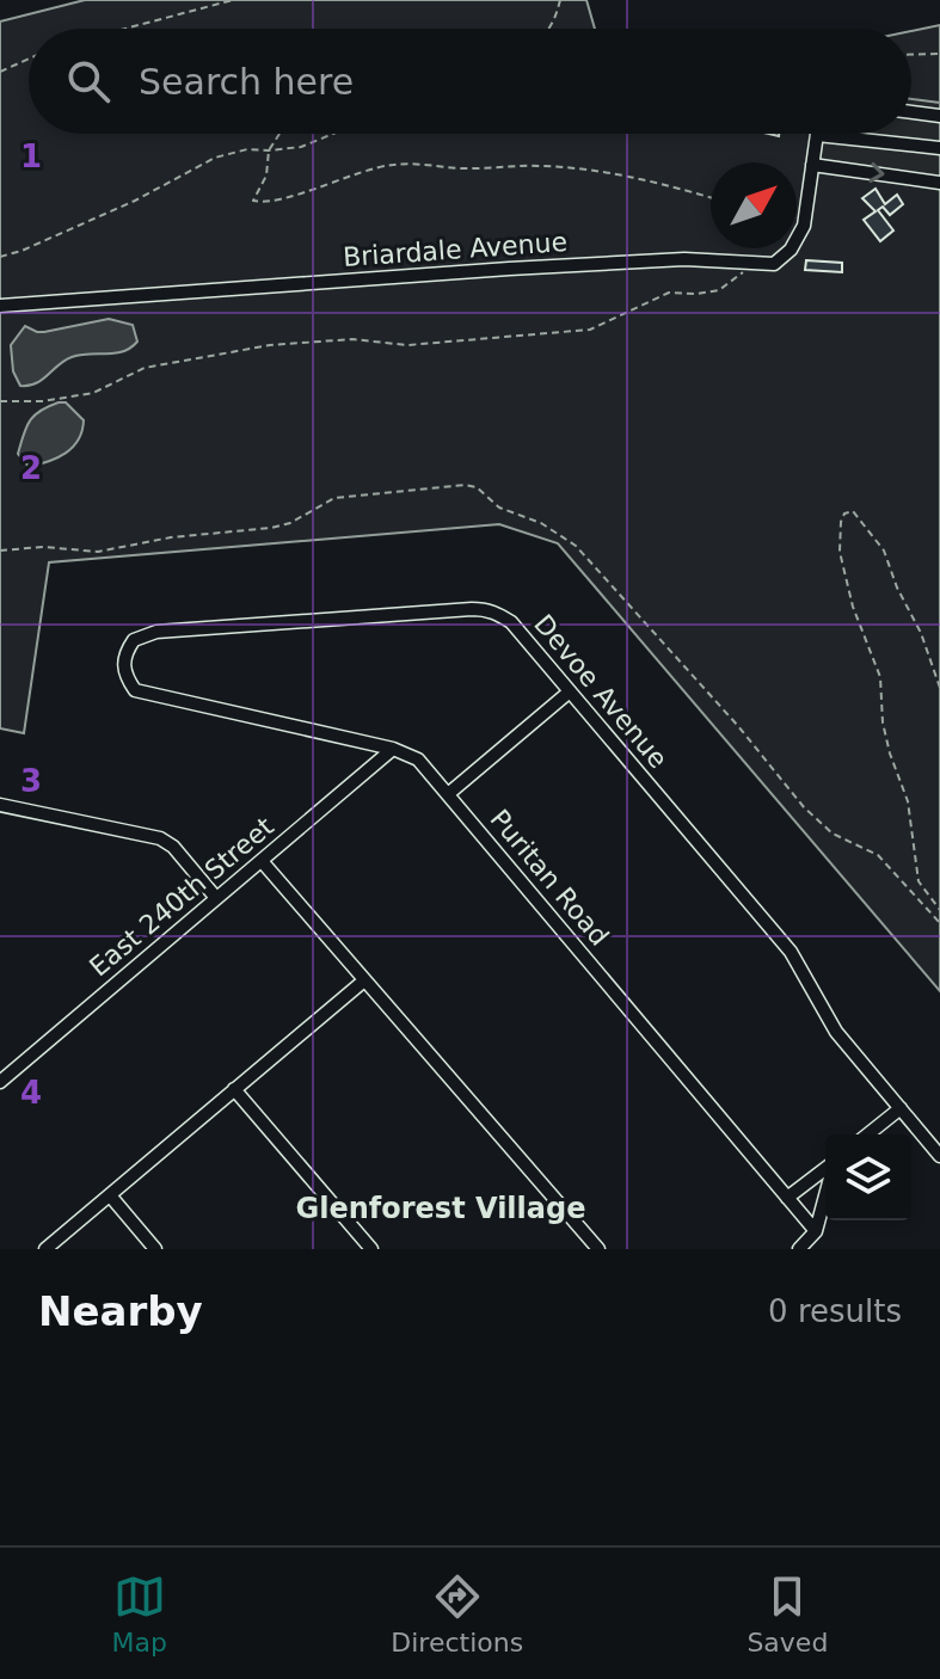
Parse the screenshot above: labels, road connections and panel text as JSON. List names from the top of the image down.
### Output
{
  "streets": {
    "street": [
      "Briardale Avenue",
      "Devoe Avenue",
      "Puritan Road",
      "East 240th Street"
    ]
  },
  "crossings": [
    ["Devoe Avenue", "Puritan Road"],
    ["Puritan Road", "East 240th Street"]
  ],
  "districts": ["Glenforest Village"],
  "north": "top right",
  "page": {
    "search": "Search here",
    "heading": ["Nearby", "0 results"],
    "nav": ["Map", "Directions", "Saved"]
  },
  "grid": {
    "rows": [
      "1",
      "2",
      "3",
      "4"
    ]
  }
}
